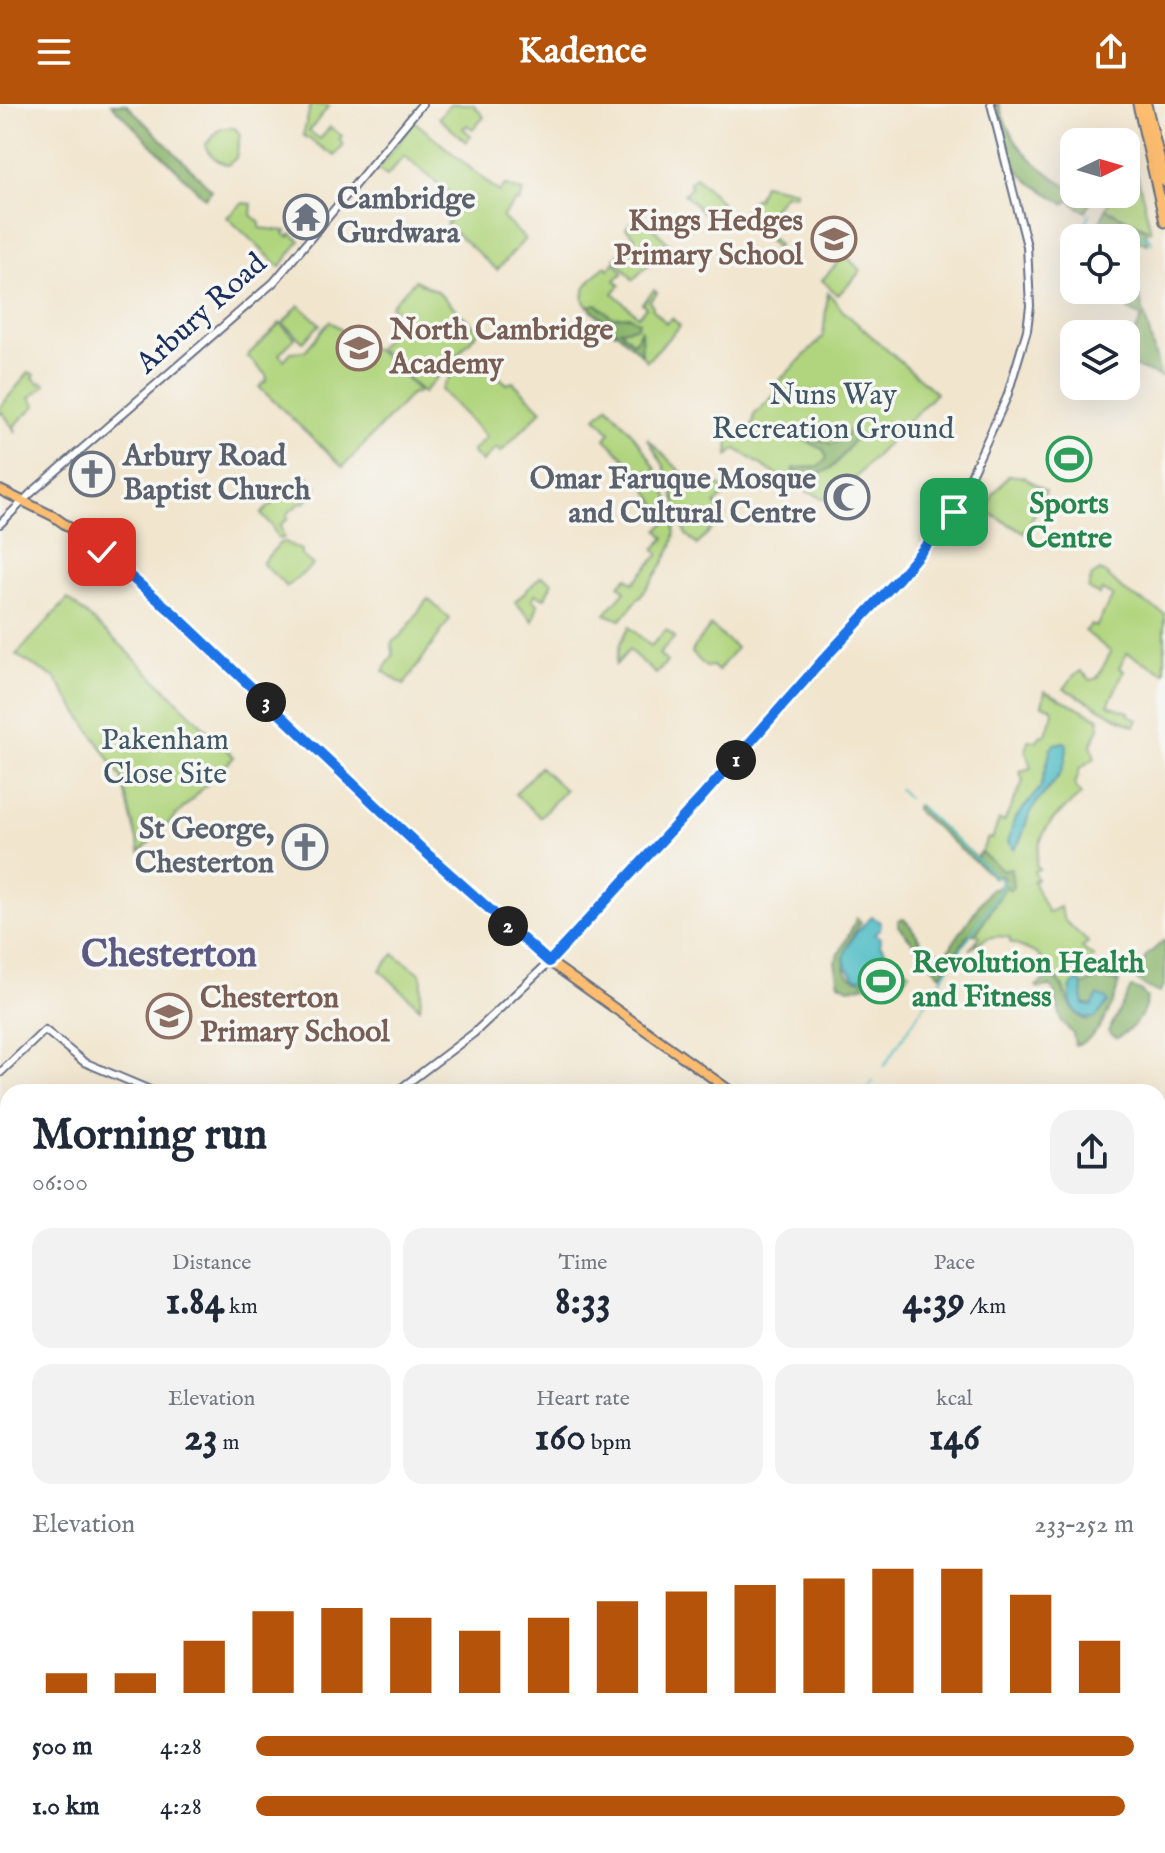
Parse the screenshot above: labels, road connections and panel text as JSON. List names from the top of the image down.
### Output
{
  "streets": {
    "street": ["Arbury Road"]
  },
  "districts": ["Chesterton"],
  "parks": ["Nuns Way Recreation Ground", "Pakenham Close Site"],
  "places": {
    "temple": ["Cambridge Gurdwara"],
    "school or university": ["Kings Hedges Primary School", "North Cambridge Academy", "Chesterton Primary School"],
    "sports": ["Sports Centre", "Revolution Health and Fitness"],
    "church": ["Arbury Road Baptist Church", "St George, Chesterton"],
    "mosque": ["Omar Faruque Mosque and Cultural Centre"]
  },
  "north": "right",
  "page": {
    "header": "Kadence",
    "pins": ["3", "1", "2"],
    "heading": ["Morning run", "06:00"],
    "stats": [
      ["Distance", "1.84 km"],
      ["Time", "8:33"],
      ["Pace", "4:39 /km"],
      ["Elevation", "23 m"],
      ["Heart rate", "160 bpm"],
      ["kcal", "146"]
    ],
    "chart": ["Elevation", "233–252 m"],
    "list": [
      {
        "name": "500 m",
        "note": "4:28"
      },
      {
        "name": "1.0 km",
        "note": "4:28"
      }
    ]
  }
}
